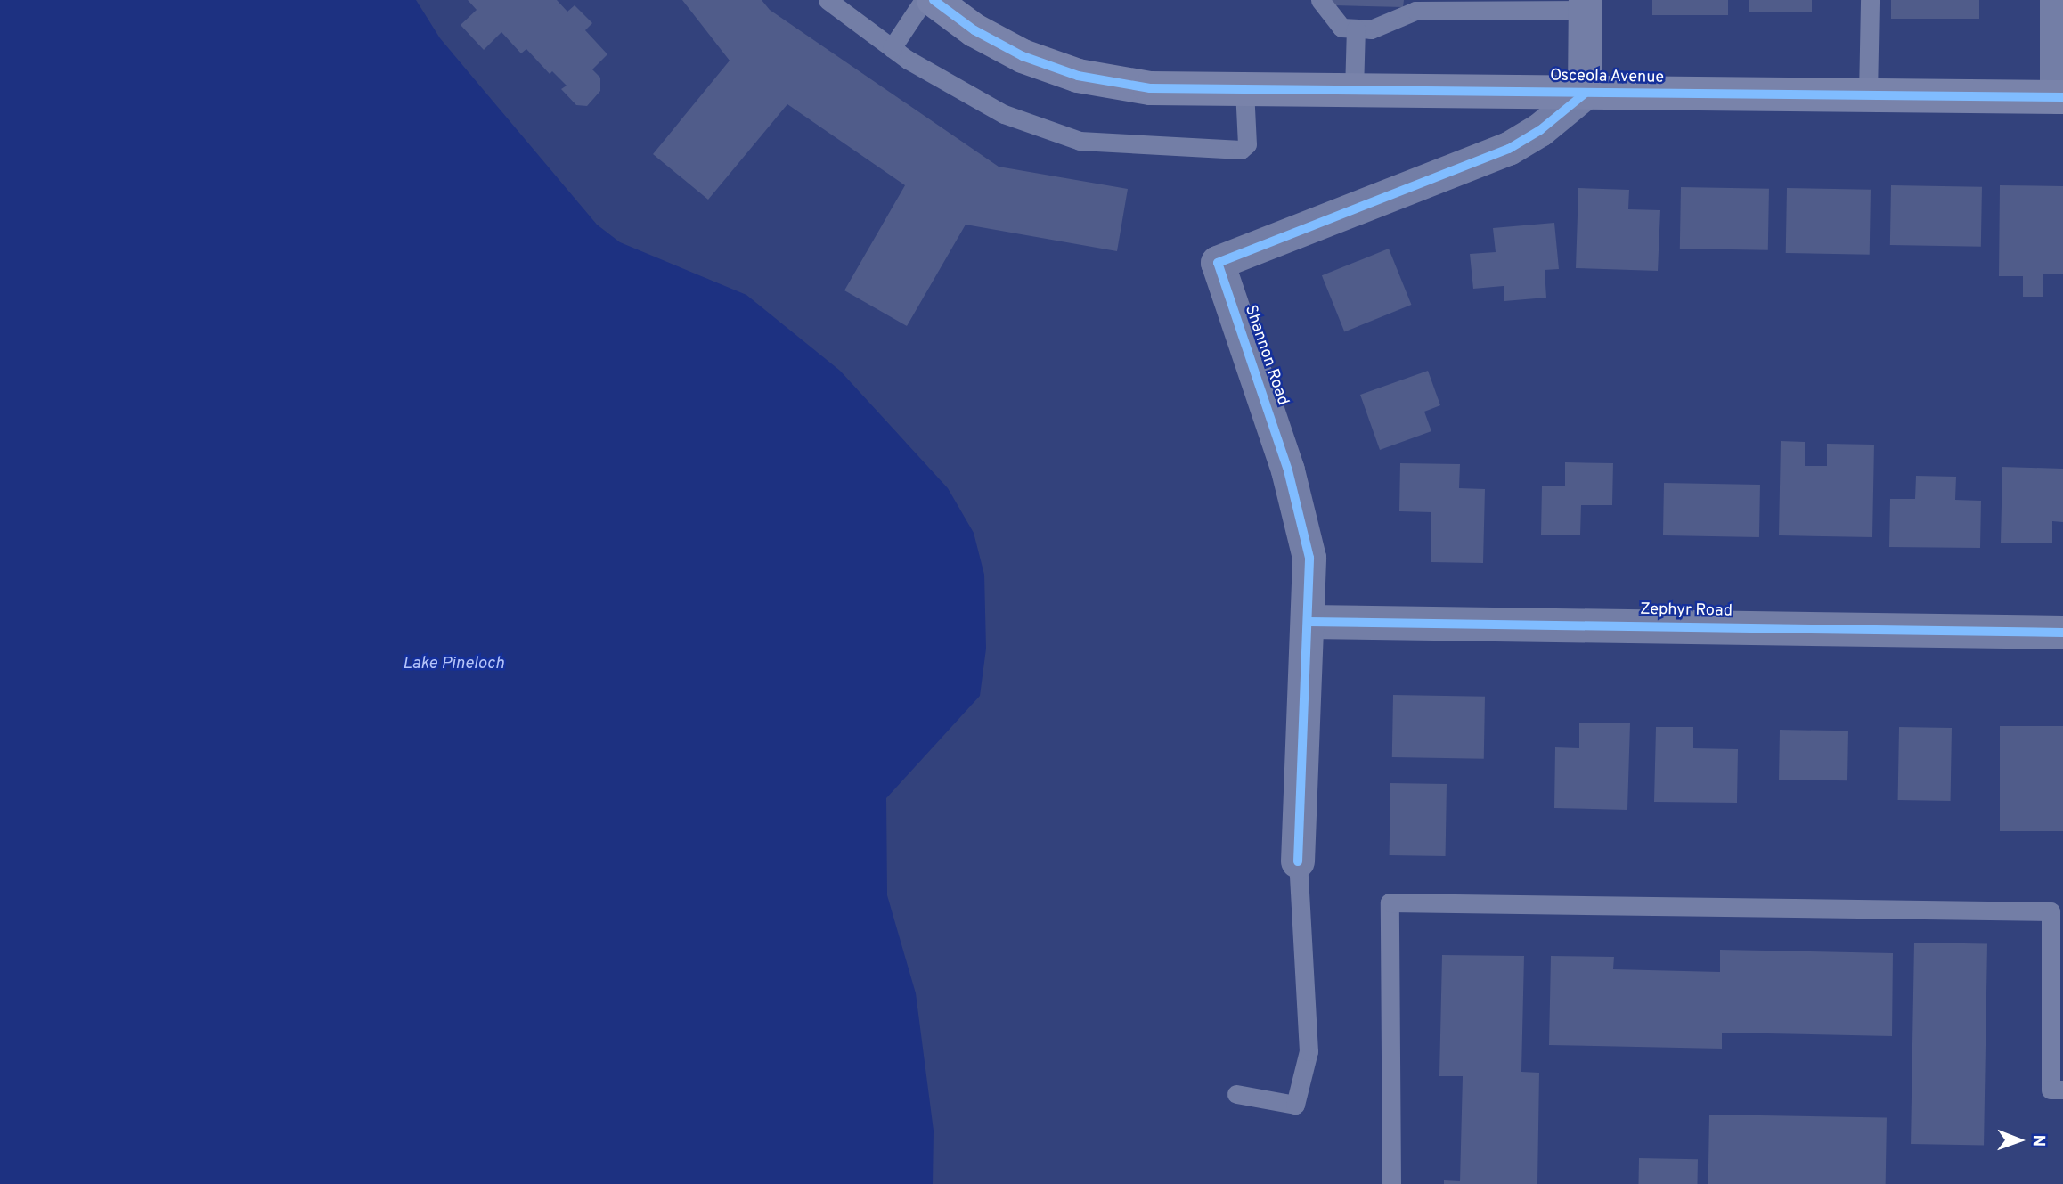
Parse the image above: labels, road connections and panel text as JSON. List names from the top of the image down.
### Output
{
  "streets": {
    "street": ["Osceola Avenue", "Shannon Road", "Zephyr Road"]
  },
  "crossings": [
    ["Osceola Avenue", "Shannon Road"],
    ["Shannon Road", "Zephyr Road"]
  ],
  "water": ["Lake Pineloch"],
  "north": "right"
}
